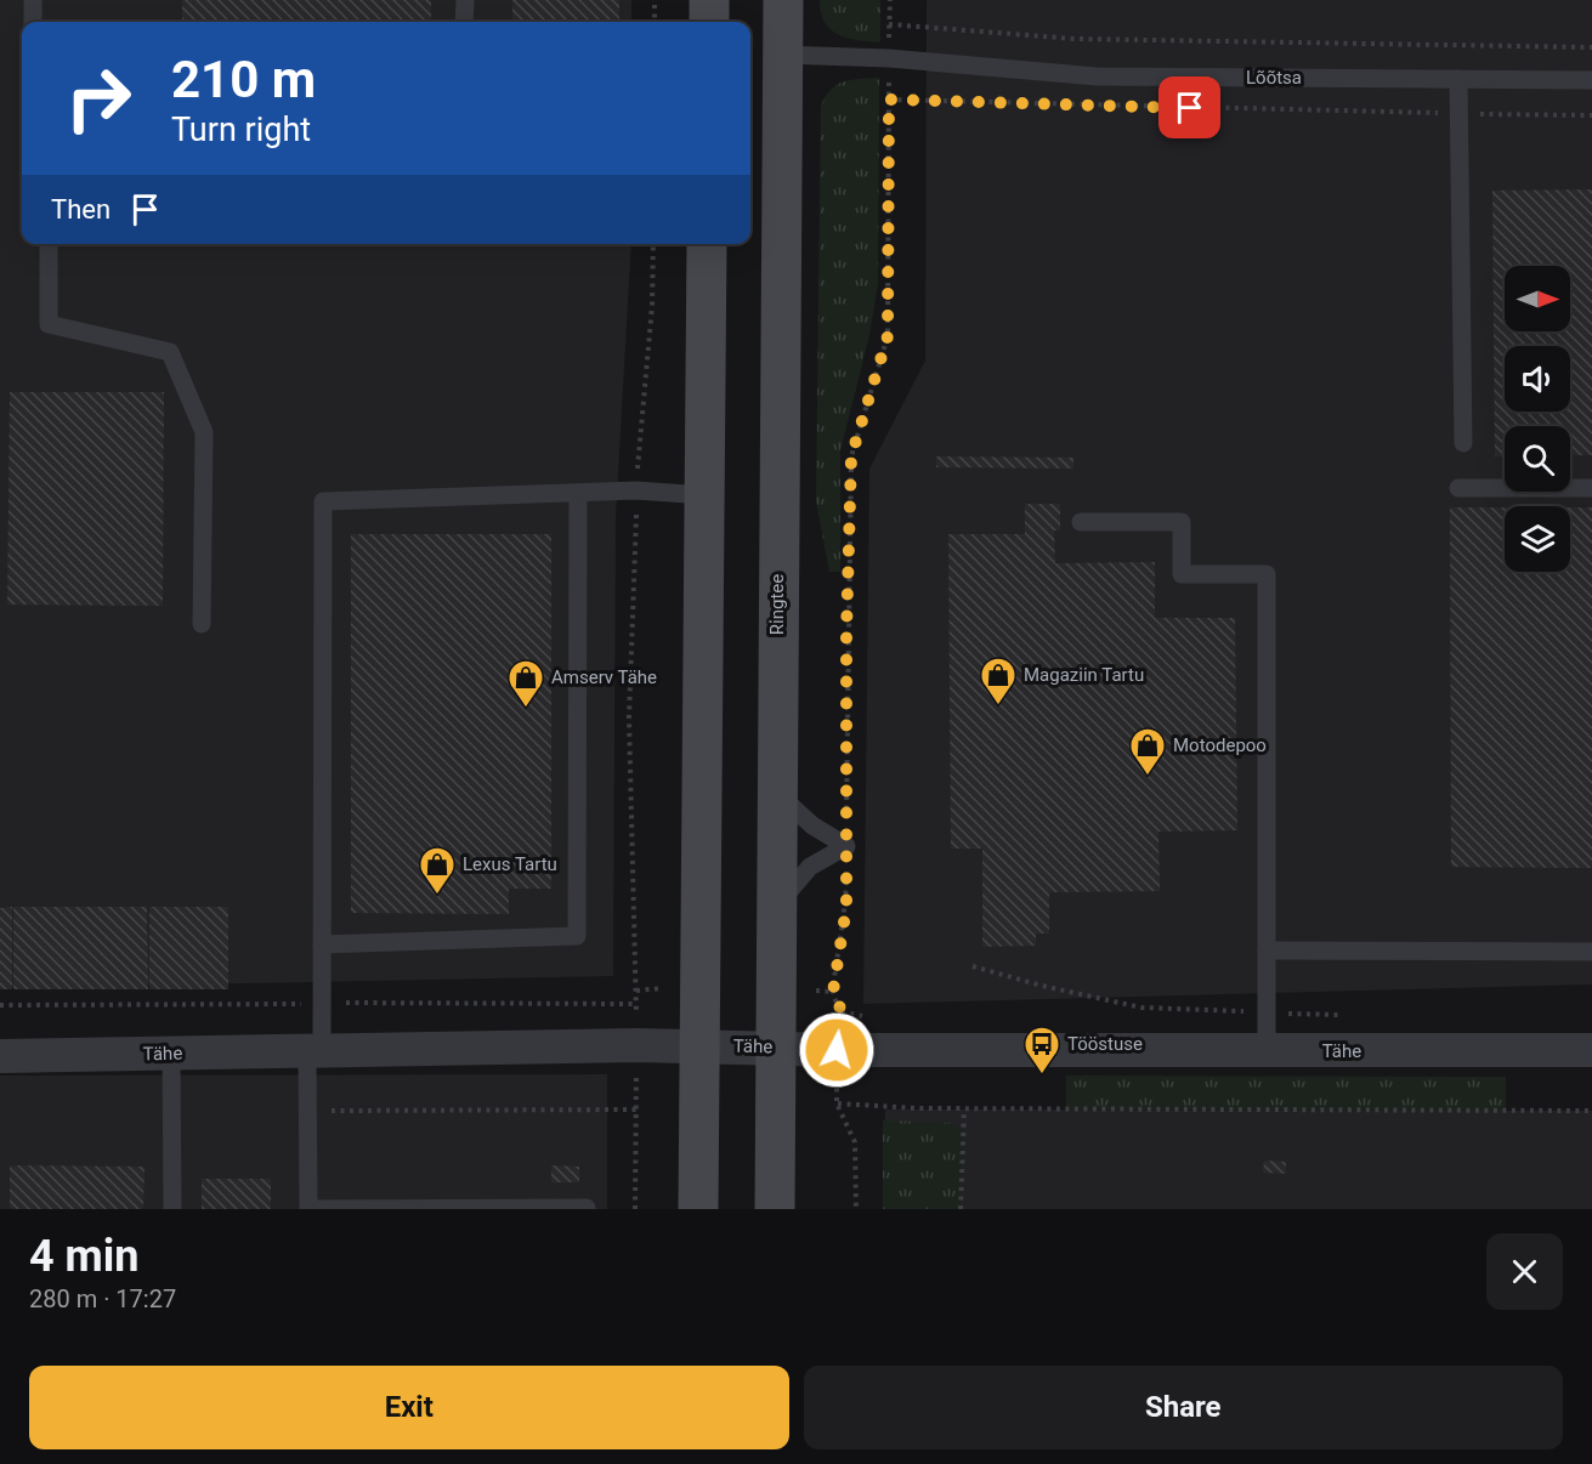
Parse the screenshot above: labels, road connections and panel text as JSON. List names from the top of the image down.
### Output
{
  "streets": {
    "main road": ["Ringtee"],
    "street": ["Tähe"],
    "lane": ["Lõõtsa"]
  },
  "crossings": [
    ["Lõõtsa", "Ringtee"],
    ["Ringtee", "Tähe"]
  ],
  "places": {
    "shop": [
      "Magaziin Tartu",
      "Amserv Tähe",
      "Motodepoo",
      "Lexus Tartu"
    ],
    "bus stop": ["Tööstuse"]
  },
  "north": "right",
  "page": {
    "turn": ["210 m", "Turn right"],
    "then": "Then",
    "heading": ["4 min", "280 m · 17:27"],
    "buttons": ["Exit", "Share"]
  }
}
